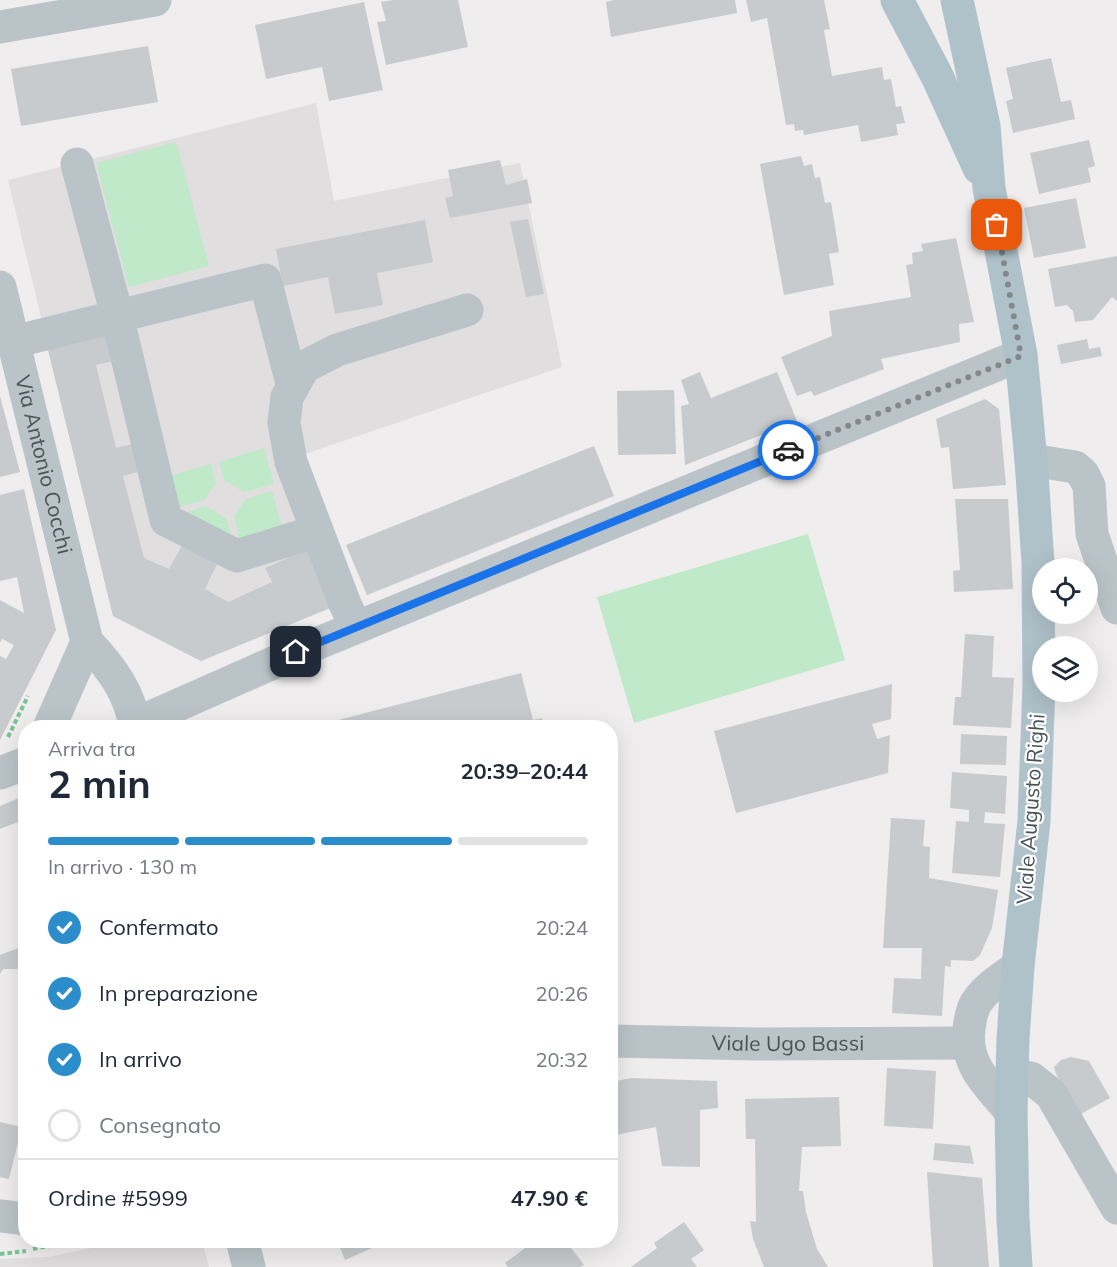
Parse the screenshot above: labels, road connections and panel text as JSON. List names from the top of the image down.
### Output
{
  "streets": {
    "main road": ["Viale Augusto Righi"],
    "street": ["Via Antonio Cocchi", "Viale Ugo Bassi"]
  },
  "page": {
    "heading": ["2 min", "Arriva tra", "20:39–20:44"],
    "panel": ["Ordine #5999", "47.90 €"],
    "bar": "In arrivo · 130 m",
    "list": [
      ["Confermato", "20:24"],
      ["In preparazione", "20:26"],
      ["In arrivo", "20:32"],
      "Consegnato"
    ]
  }
}
